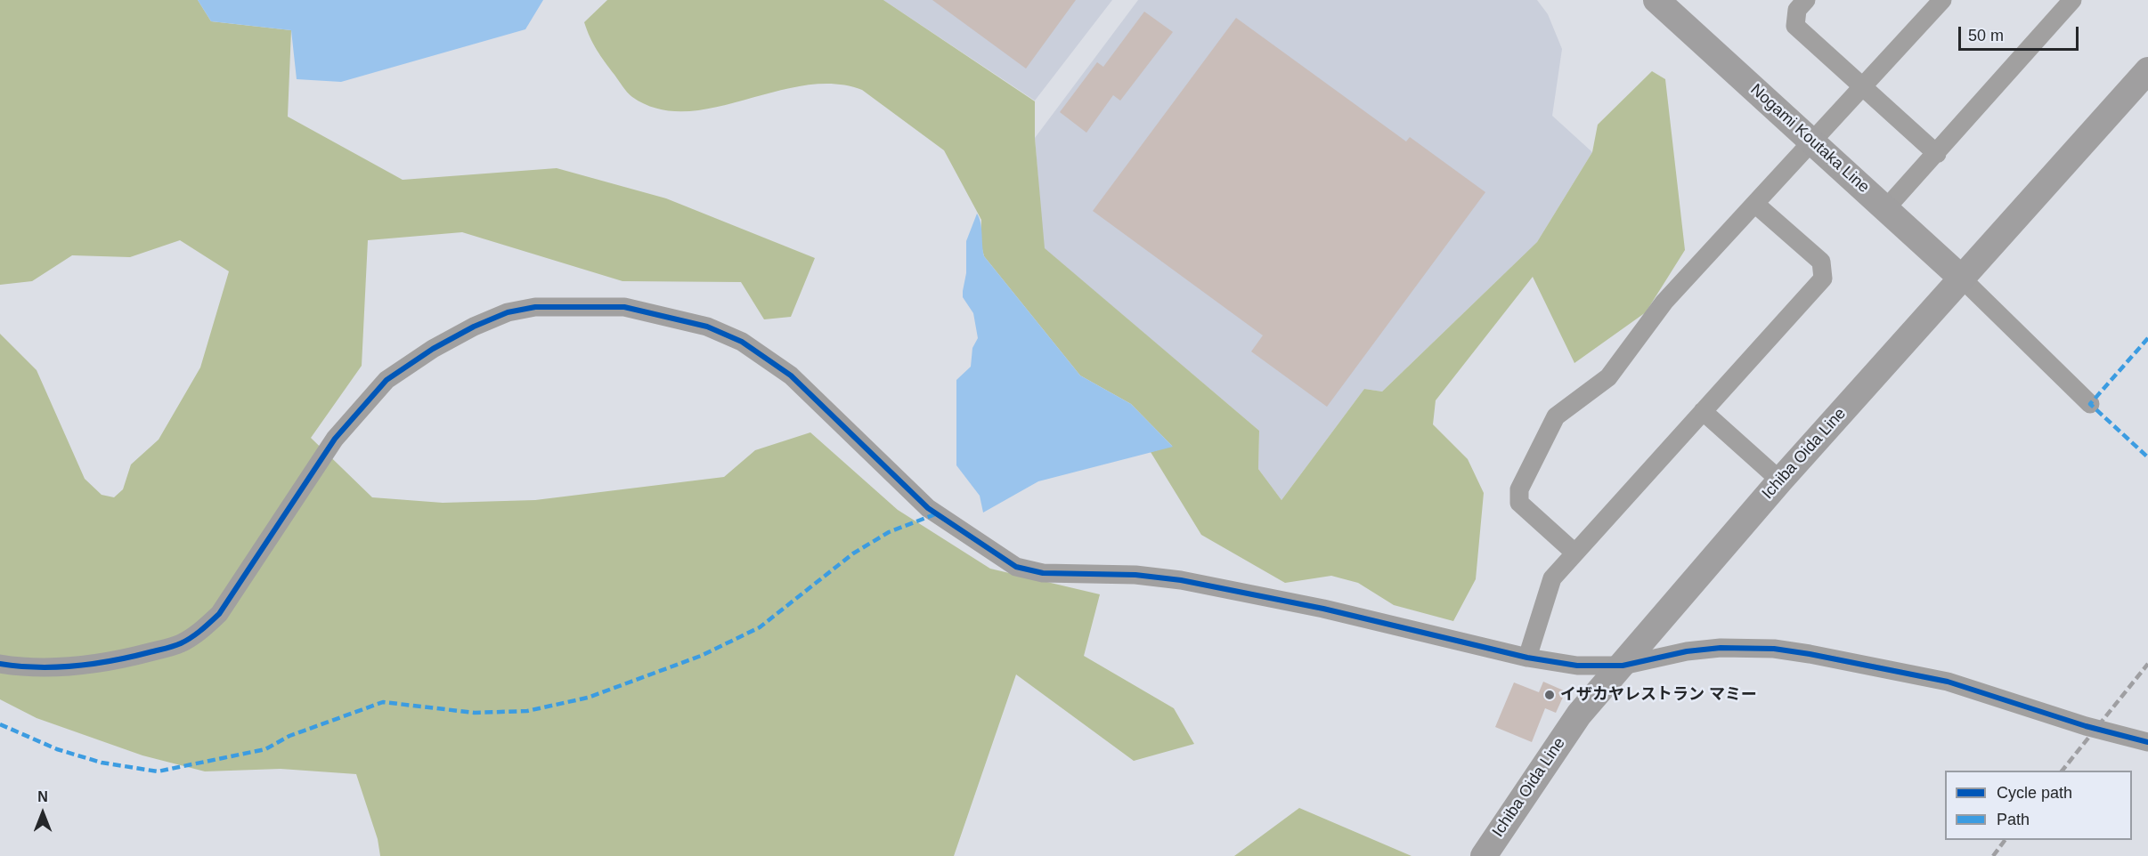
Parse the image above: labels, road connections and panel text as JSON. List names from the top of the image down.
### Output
{
  "streets": {
    "main road": ["Nogami Koutaka Line", "Ichiba Oida Line"]
  },
  "crossings": [
    ["Nogami Koutaka Line", "Ichiba Oida Line"]
  ],
  "places": ["イザカヤレストラン マミー"],
  "legend": ["Cycle path", "Path"],
  "scale_bar": "50 m",
  "north": "top"
}
